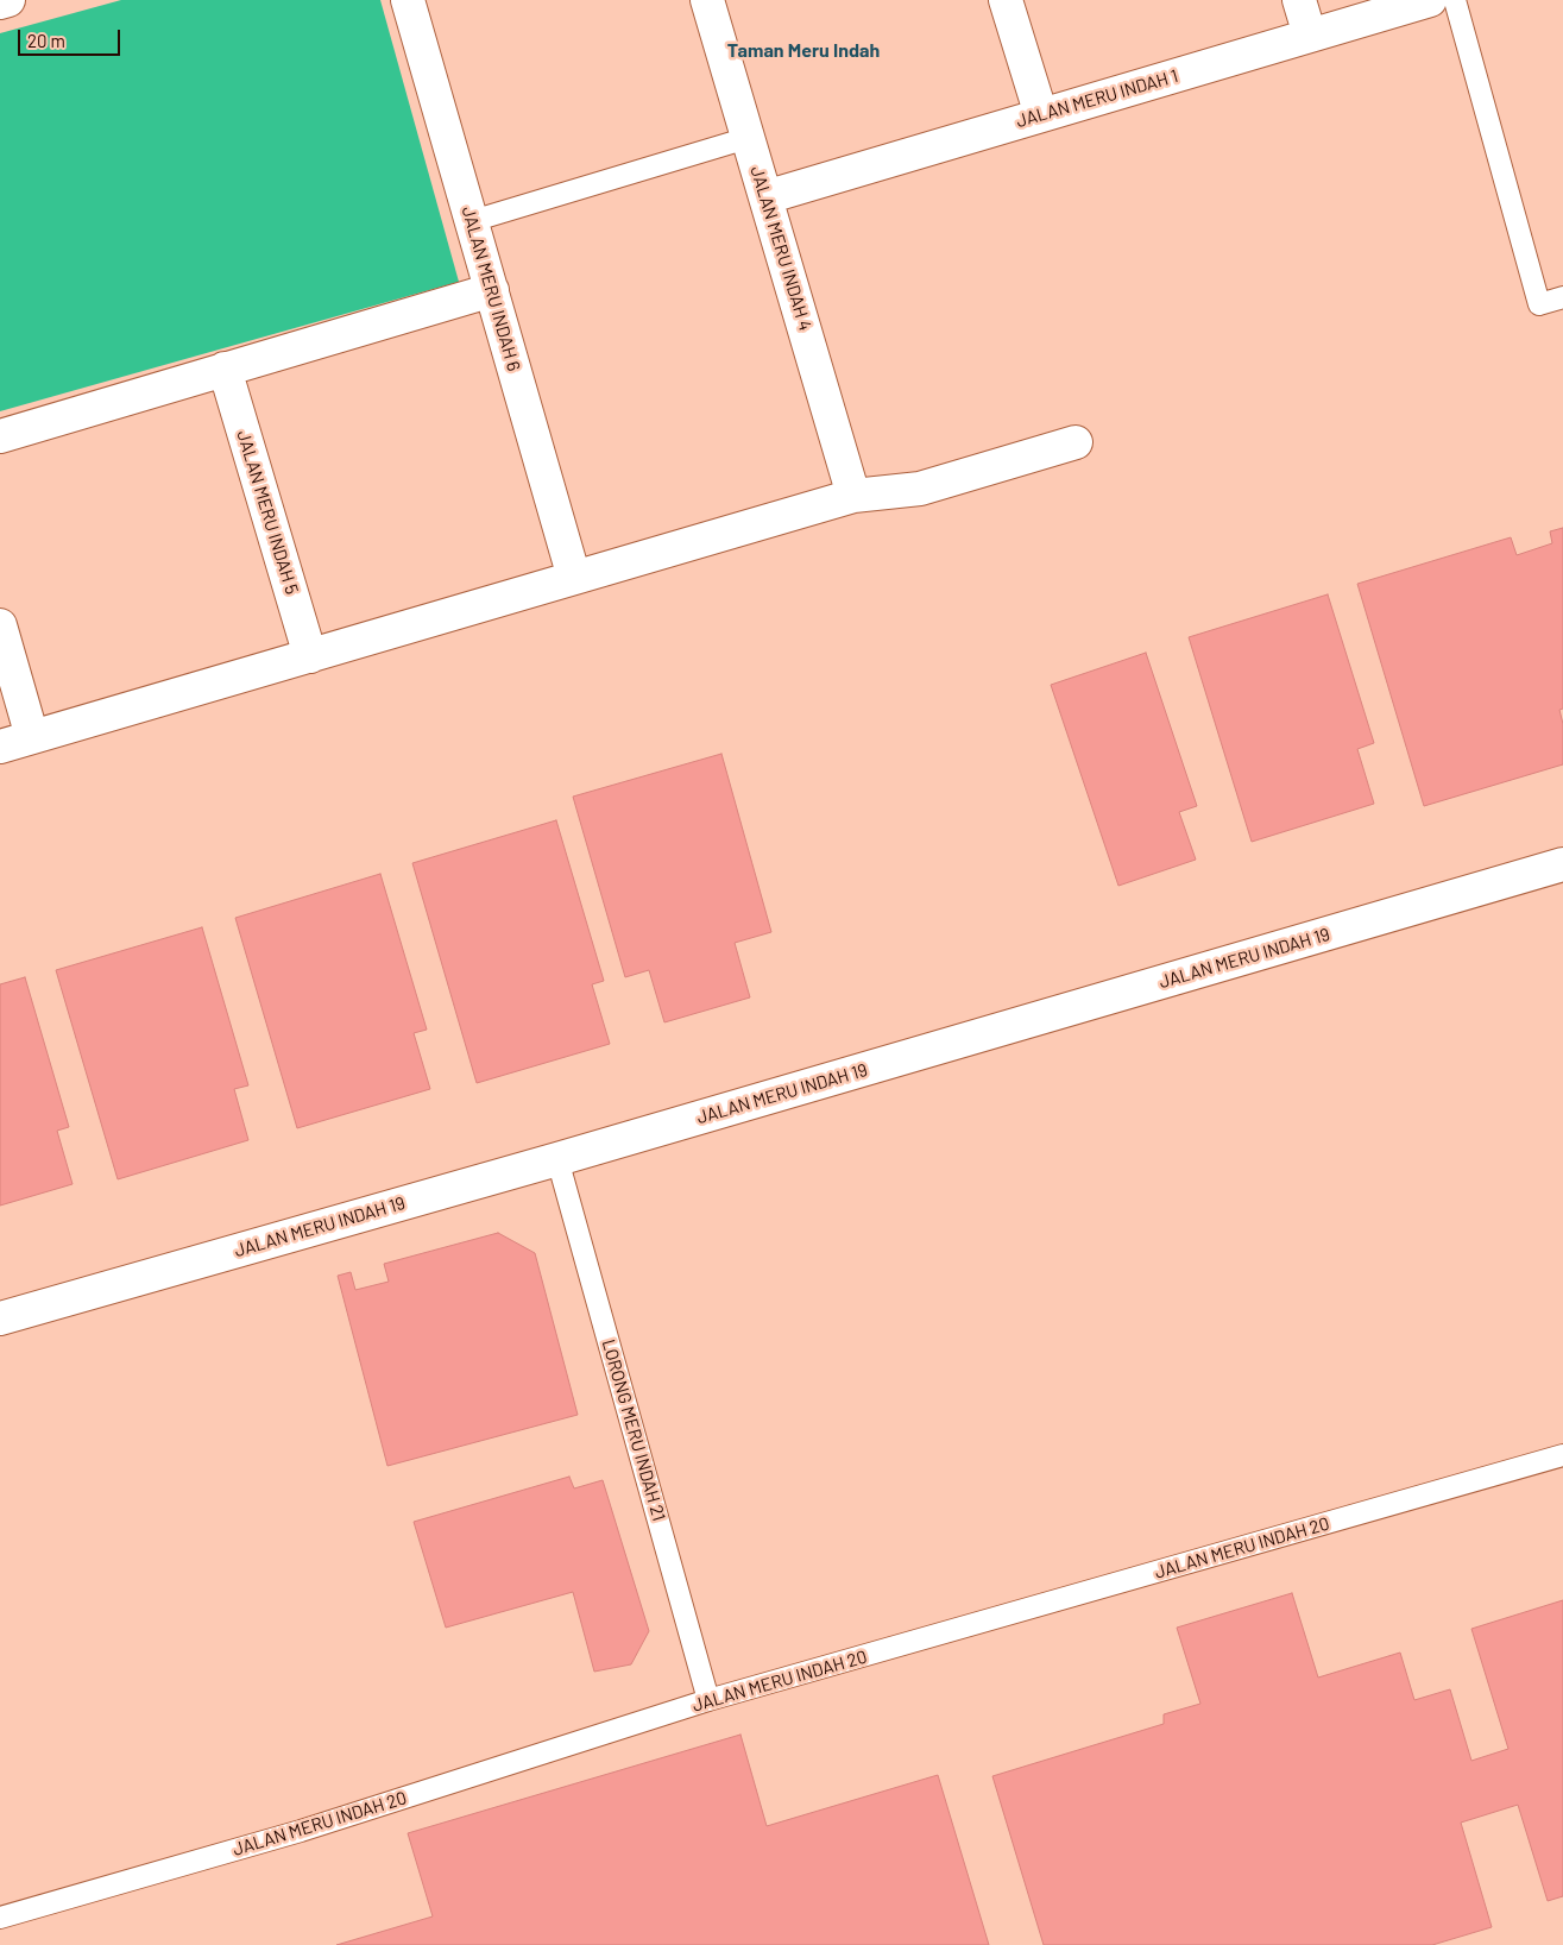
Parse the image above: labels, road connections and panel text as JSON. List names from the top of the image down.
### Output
{
  "streets": {
    "street": [
      "JALAN MERU INDAH 1",
      "JALAN MERU INDAH 4",
      "JALAN MERU INDAH 6",
      "JALAN MERU INDAH 5",
      "JALAN MERU INDAH 19"
    ],
    "lane": ["LORONG MERU INDAH 21", "JALAN MERU INDAH 20"]
  },
  "crossings": [
    ["JALAN MERU INDAH 1", "JALAN MERU INDAH 4"],
    ["JALAN MERU INDAH 19", "LORONG MERU INDAH 21"],
    ["LORONG MERU INDAH 21", "JALAN MERU INDAH 20"]
  ],
  "districts": ["Taman Meru Indah"],
  "scale_bar": "20 m"
}
